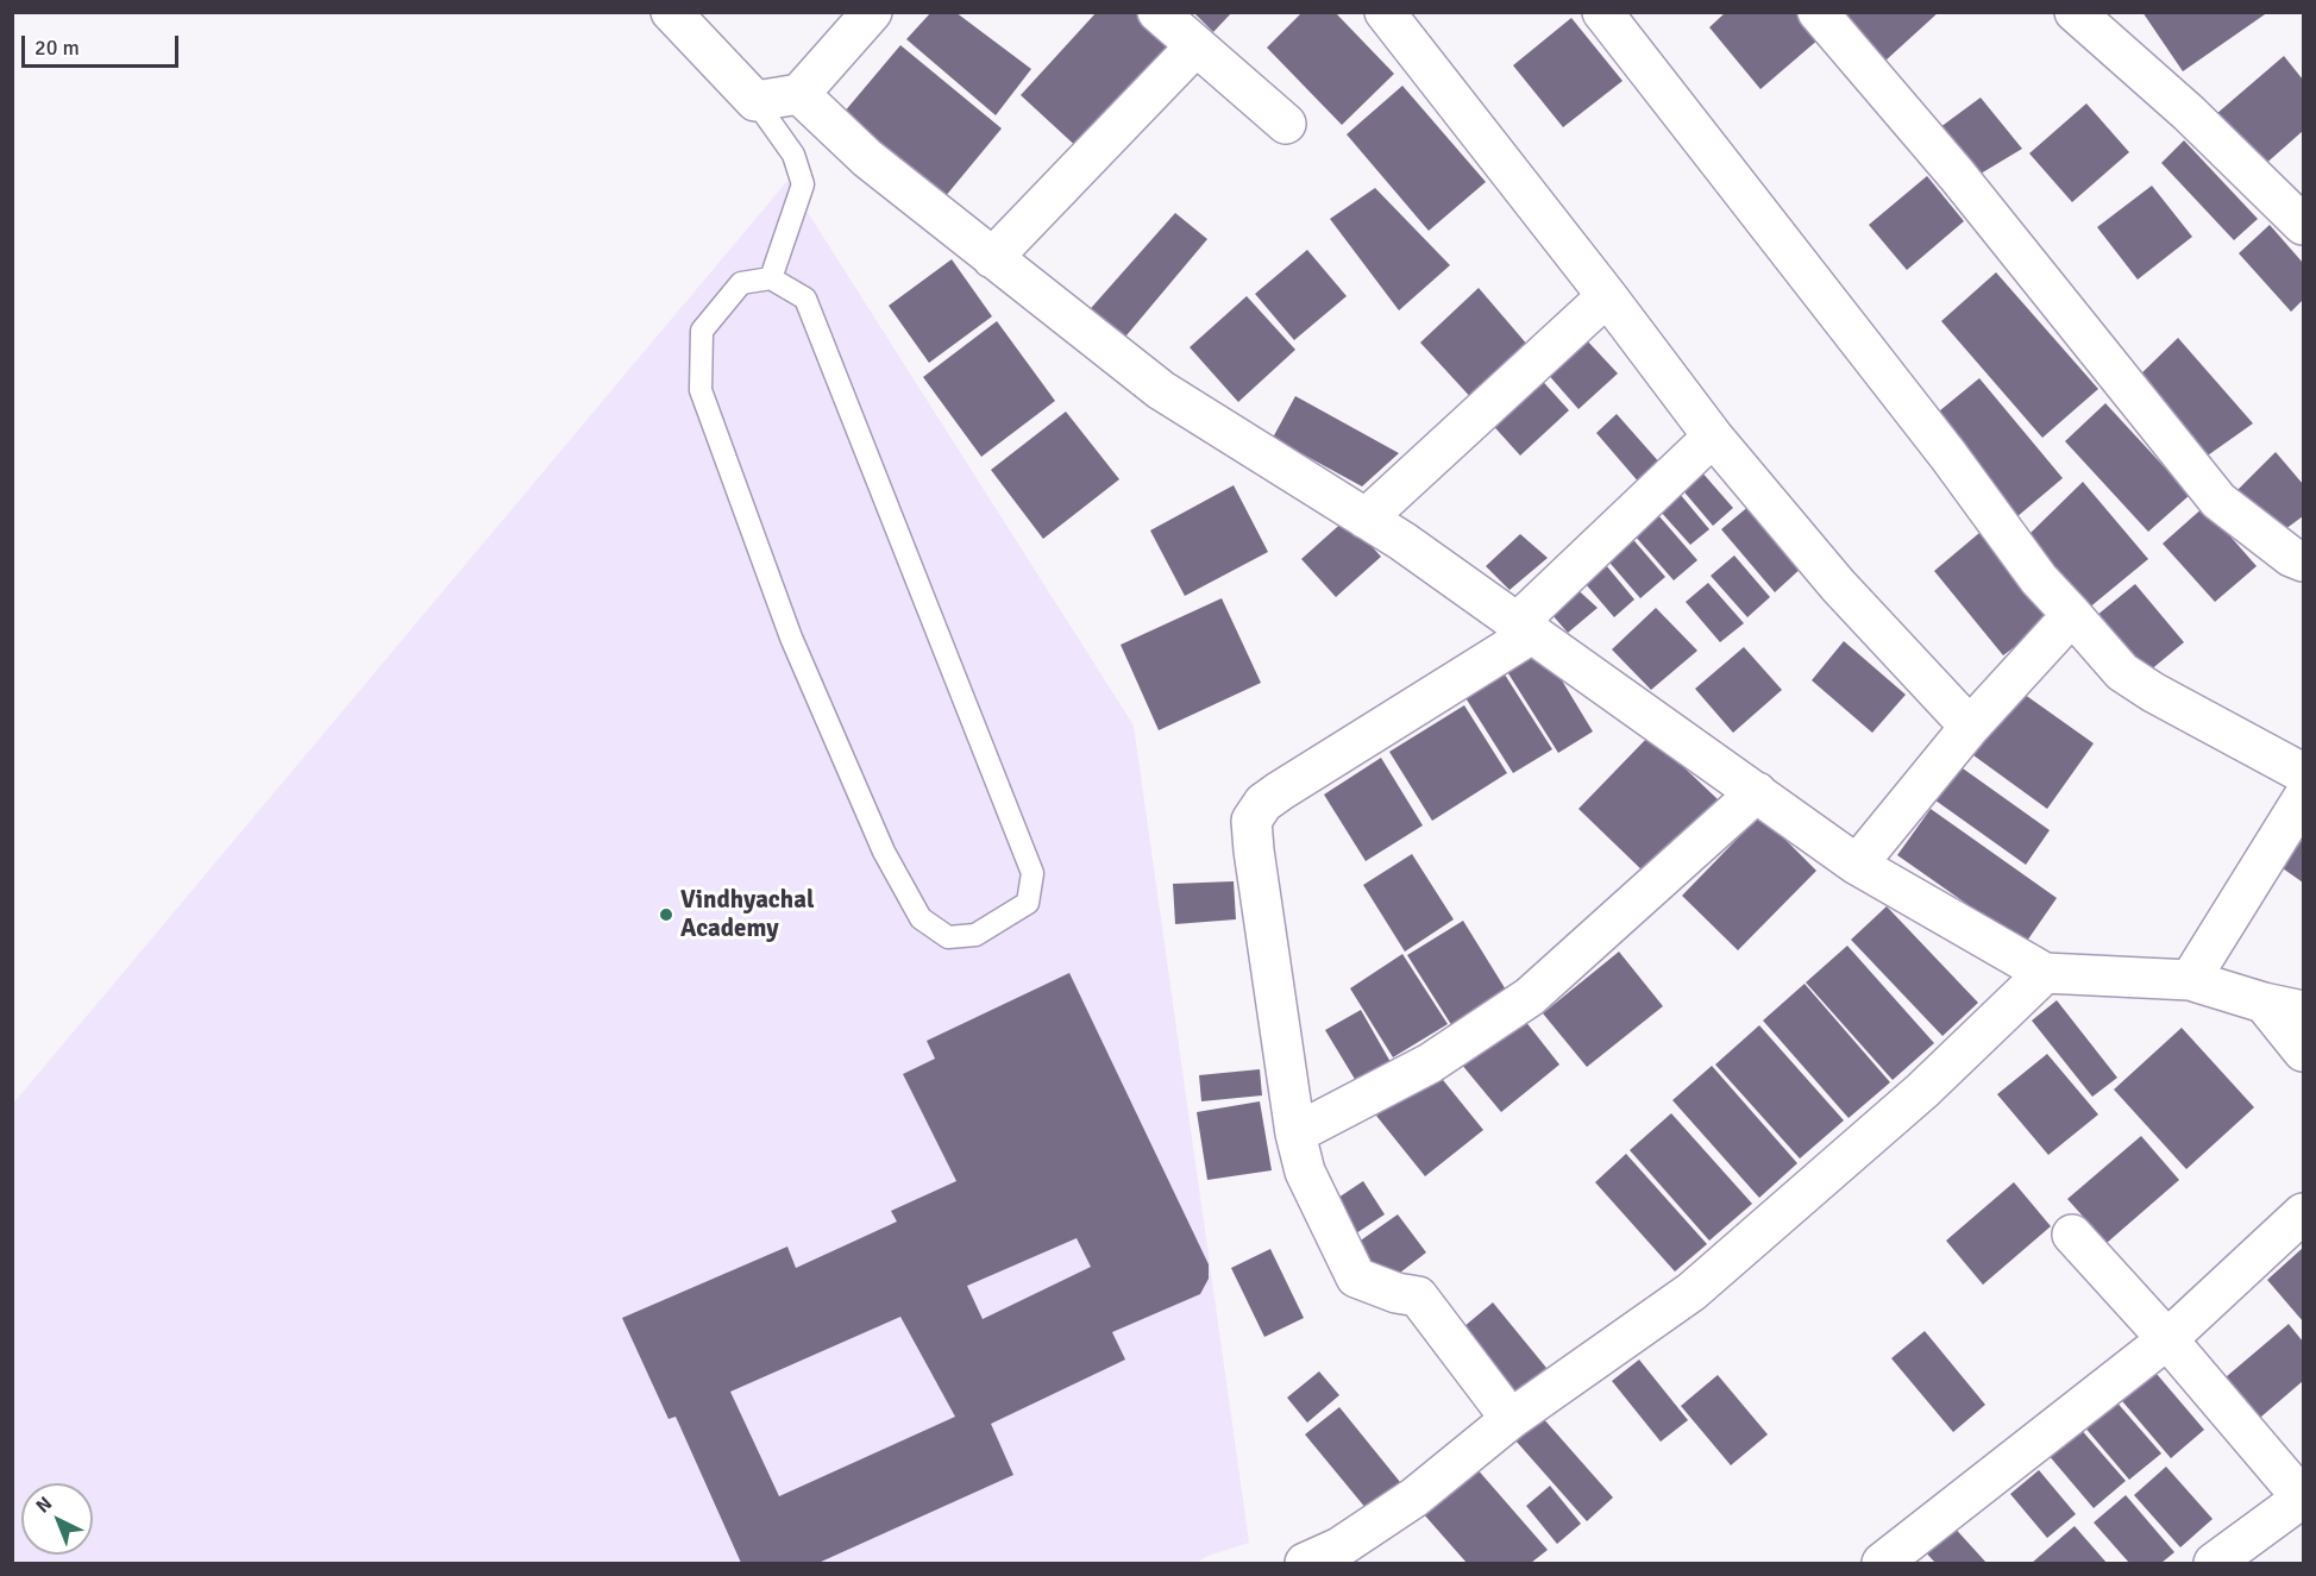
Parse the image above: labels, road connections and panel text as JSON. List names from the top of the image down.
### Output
{
  "places": ["Vindhyachal Academy"],
  "scale_bar": "20 m",
  "north": "top left"
}
